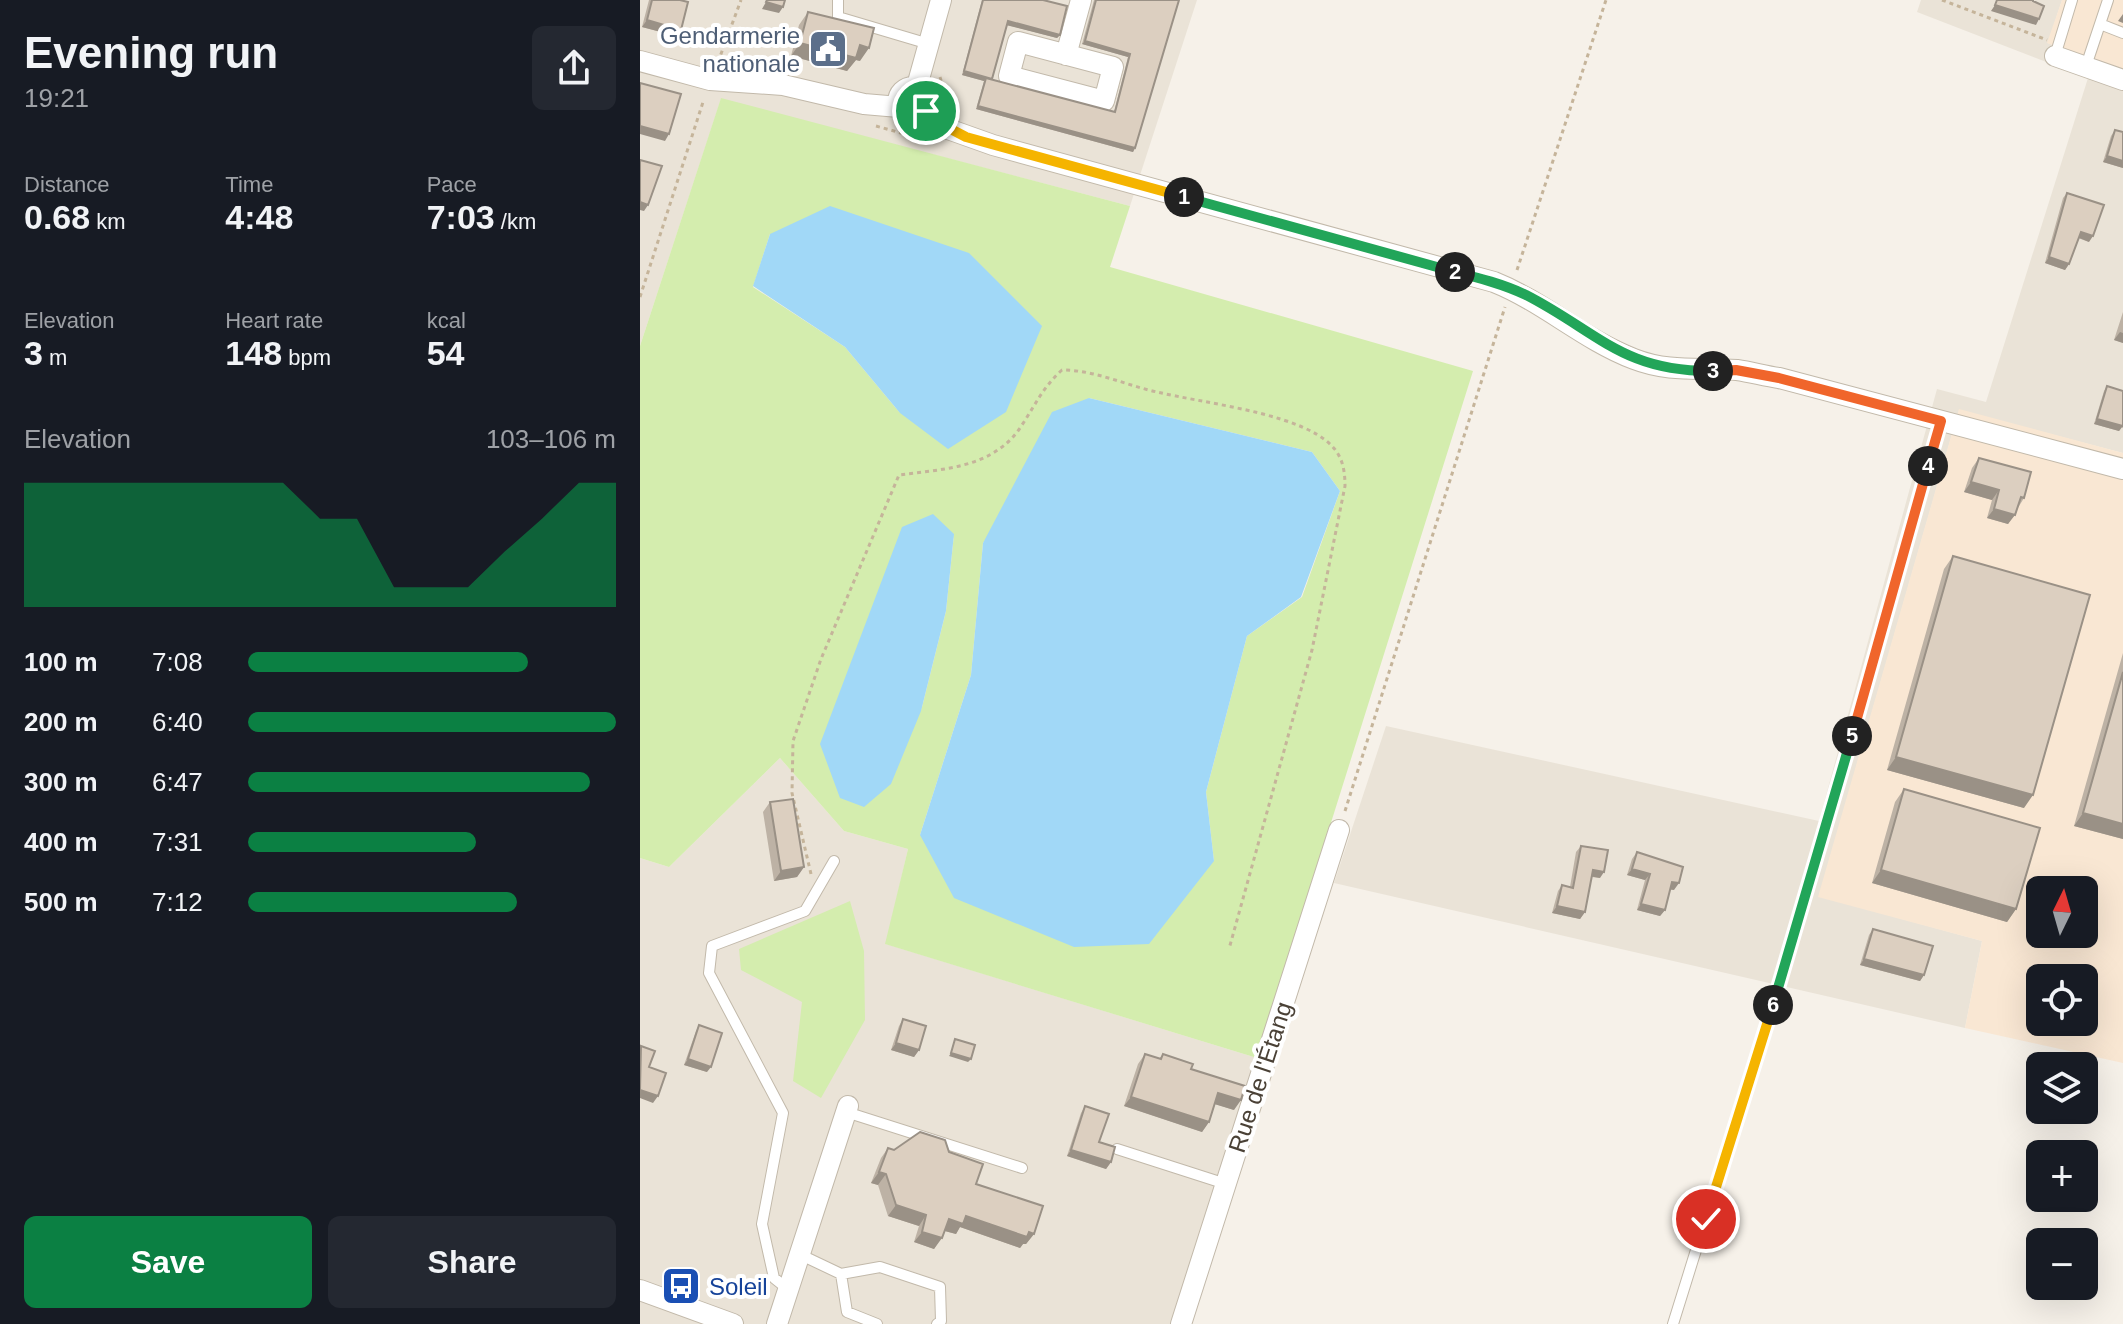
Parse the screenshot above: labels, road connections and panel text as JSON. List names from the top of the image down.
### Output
{
  "streets": {
    "street": ["Rue de l'Étang"]
  },
  "places": {
    "public building": ["Gendarmerie nationale"],
    "bus stop": ["Soleil"]
  },
  "north": "top",
  "page": {
    "heading": ["Evening run", "19:21"],
    "stats": [
      ["Distance", "0.68 km"],
      ["Time", "4:48"],
      ["Pace", "7:03 /km"],
      ["Elevation", "3 m"],
      ["Heart rate", "148 bpm"],
      ["kcal", "54"]
    ],
    "pins": [
      "1",
      "2",
      "3",
      "4",
      "5",
      "6"
    ],
    "chart": ["Elevation", "103–106 m"],
    "list": [
      {
        "name": "100 m",
        "note": "7:08"
      },
      {
        "name": "200 m",
        "note": "6:40"
      },
      {
        "name": "300 m",
        "note": "6:47"
      },
      {
        "name": "400 m",
        "note": "7:31"
      },
      {
        "name": "500 m",
        "note": "7:12"
      }
    ],
    "map_buttons": ["+", "−"],
    "buttons": ["Save", "Share"]
  }
}
